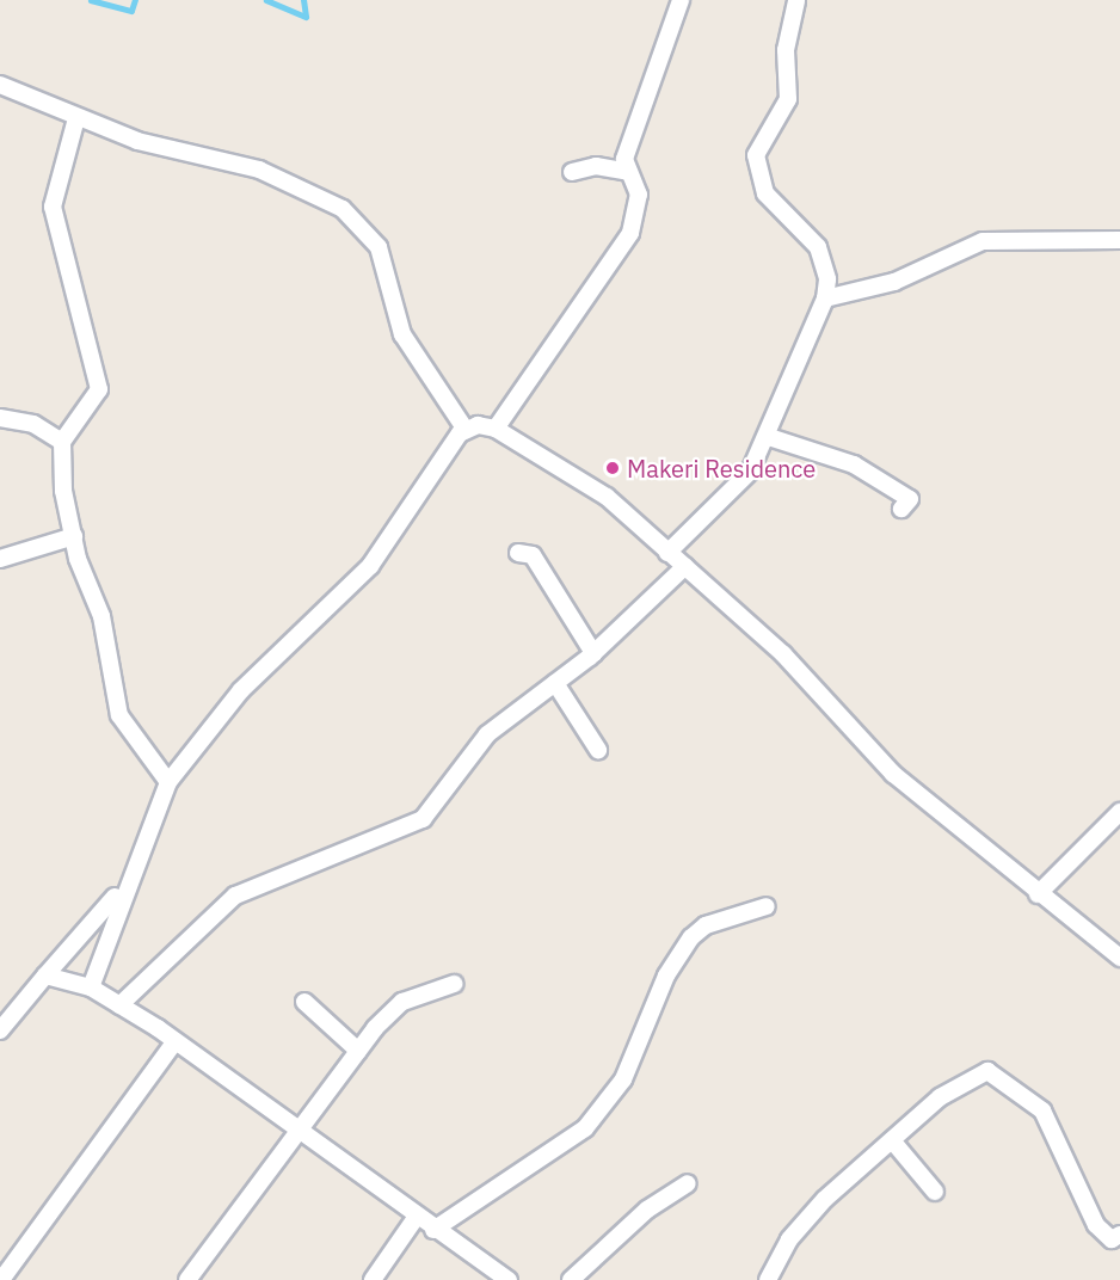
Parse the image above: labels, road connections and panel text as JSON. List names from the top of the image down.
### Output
{
  "places": ["Makeri Residence"]
}
